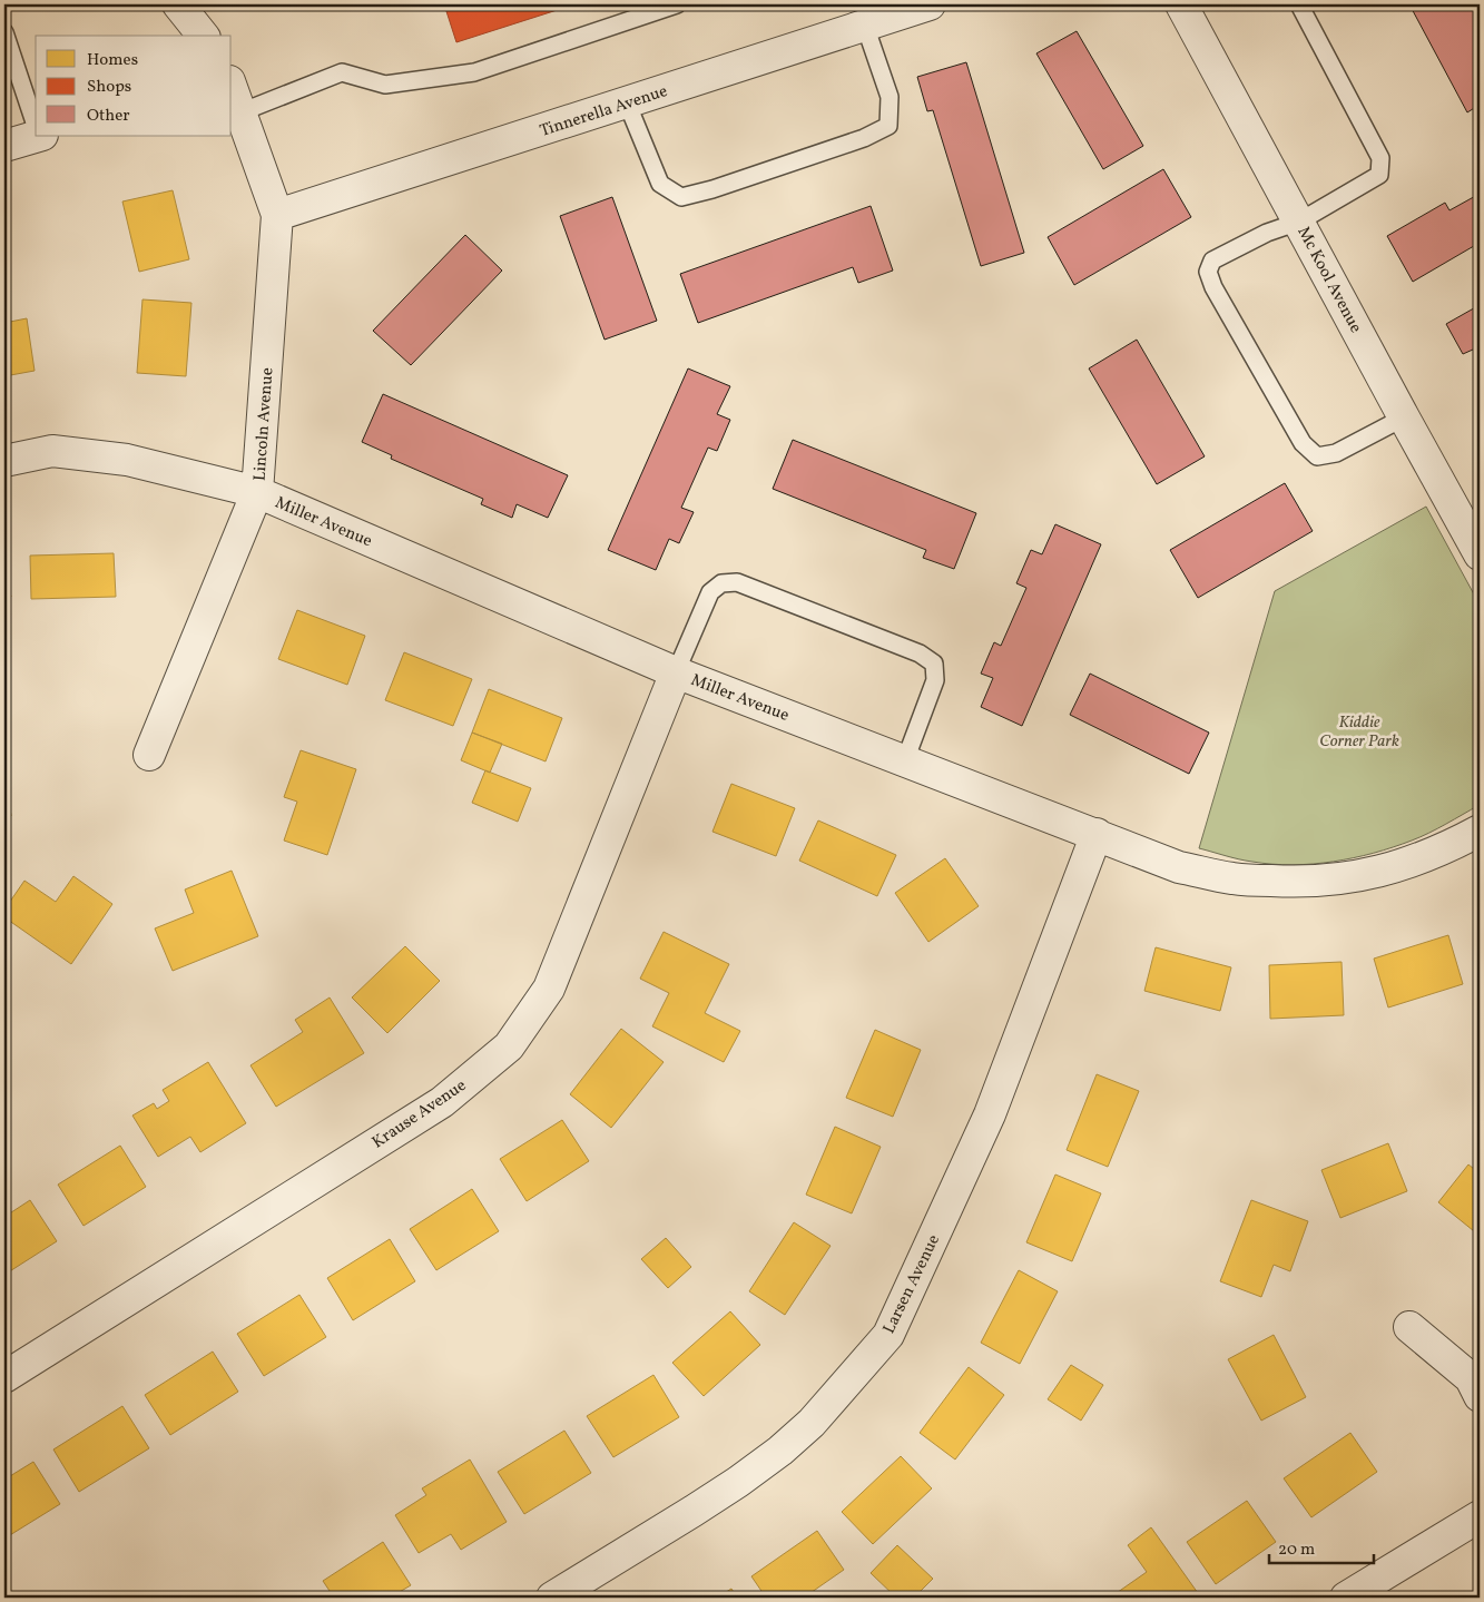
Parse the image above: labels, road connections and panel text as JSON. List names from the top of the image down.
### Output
{
  "streets": {
    "street": [
      "Tinnerella Avenue",
      "Mc Kool Avenue",
      "Lincoln Avenue",
      "Miller Avenue",
      "Krause Avenue",
      "Larsen Avenue"
    ]
  },
  "crossings": [
    ["Tinnerella Avenue", "Lincoln Avenue"],
    ["Lincoln Avenue", "Miller Avenue"],
    ["Miller Avenue", "Krause Avenue"],
    ["Miller Avenue", "Larsen Avenue"]
  ],
  "parks": ["Kiddie Corner Park"],
  "legend": ["Homes", "Shops", "Other"],
  "scale_bar": "20 m"
}
